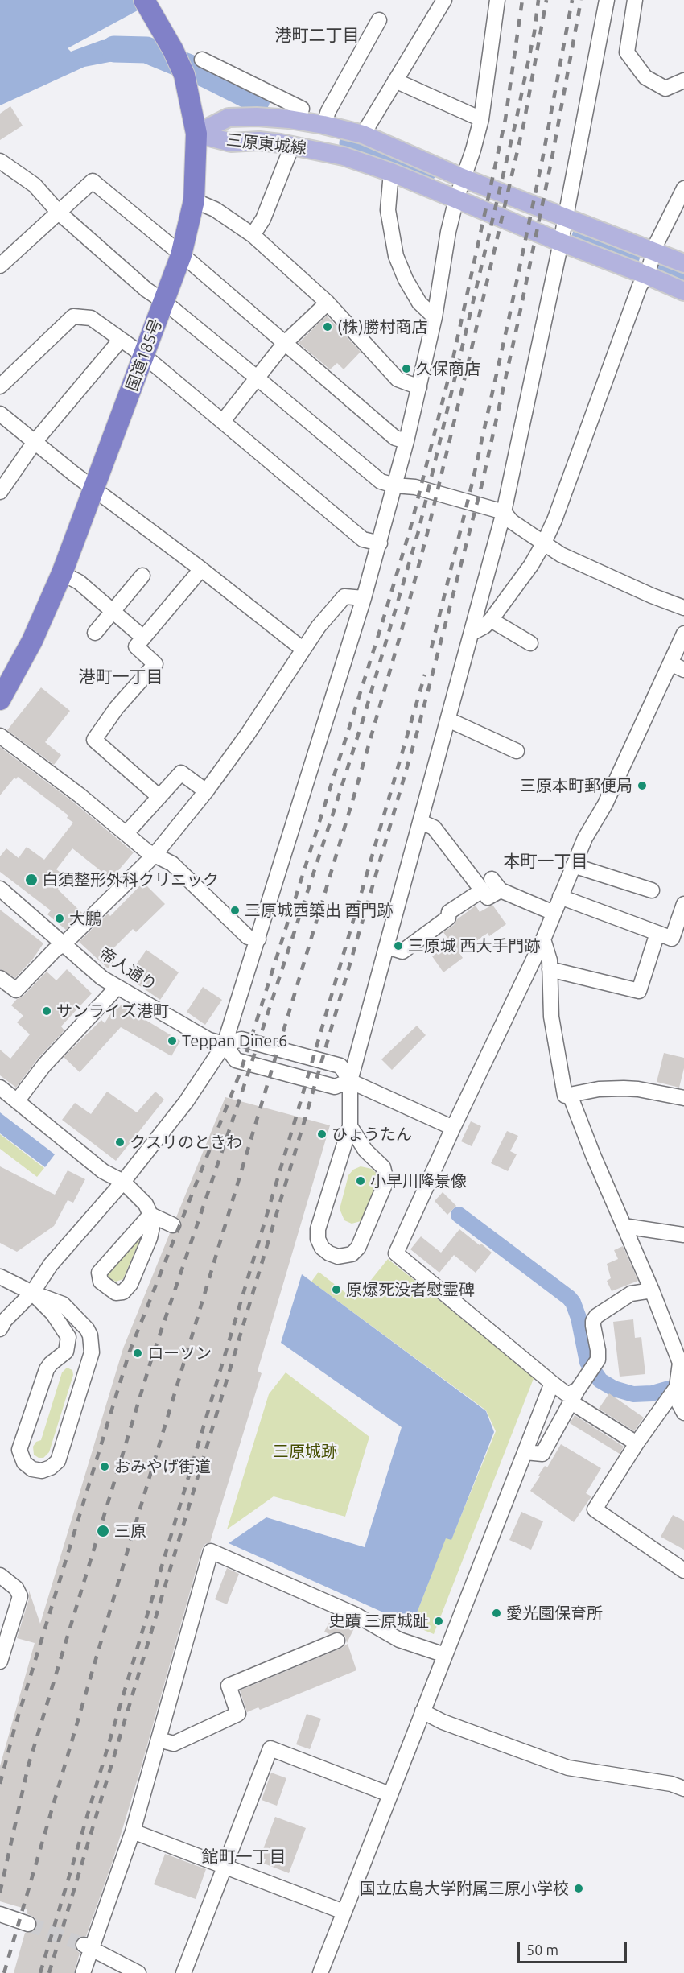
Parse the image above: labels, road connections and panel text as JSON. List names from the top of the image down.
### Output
{
  "streets": {
    "highway": ["国道185号"],
    "main road": ["三原東城線"],
    "street": ["帝人通り"]
  },
  "crossings": [
    ["三原東城線", "国道185号"]
  ],
  "districts": [
    "港町二丁目",
    "港町一丁目",
    "本町一丁目",
    "館町一丁目"
  ],
  "parks": ["三原城跡"],
  "places": [
    "(株)勝村商店",
    "久保商店",
    "三原本町郵便局",
    "白須整形外科クリニック",
    "三原城西築出 酉門跡",
    "大鵬",
    "三原城 西大手門跡",
    "サンライズ港町",
    "Teppan Diner6",
    "ひょうたん",
    "クスリのときわ",
    "小早川隆景像",
    "原爆死没者慰霊碑",
    "ローソン",
    "おみやげ街道",
    "三原",
    "愛光園保育所",
    "史蹟 三原城趾",
    "国立広島大学附属三原小学校"
  ],
  "scale_bar": "50 m"
}
